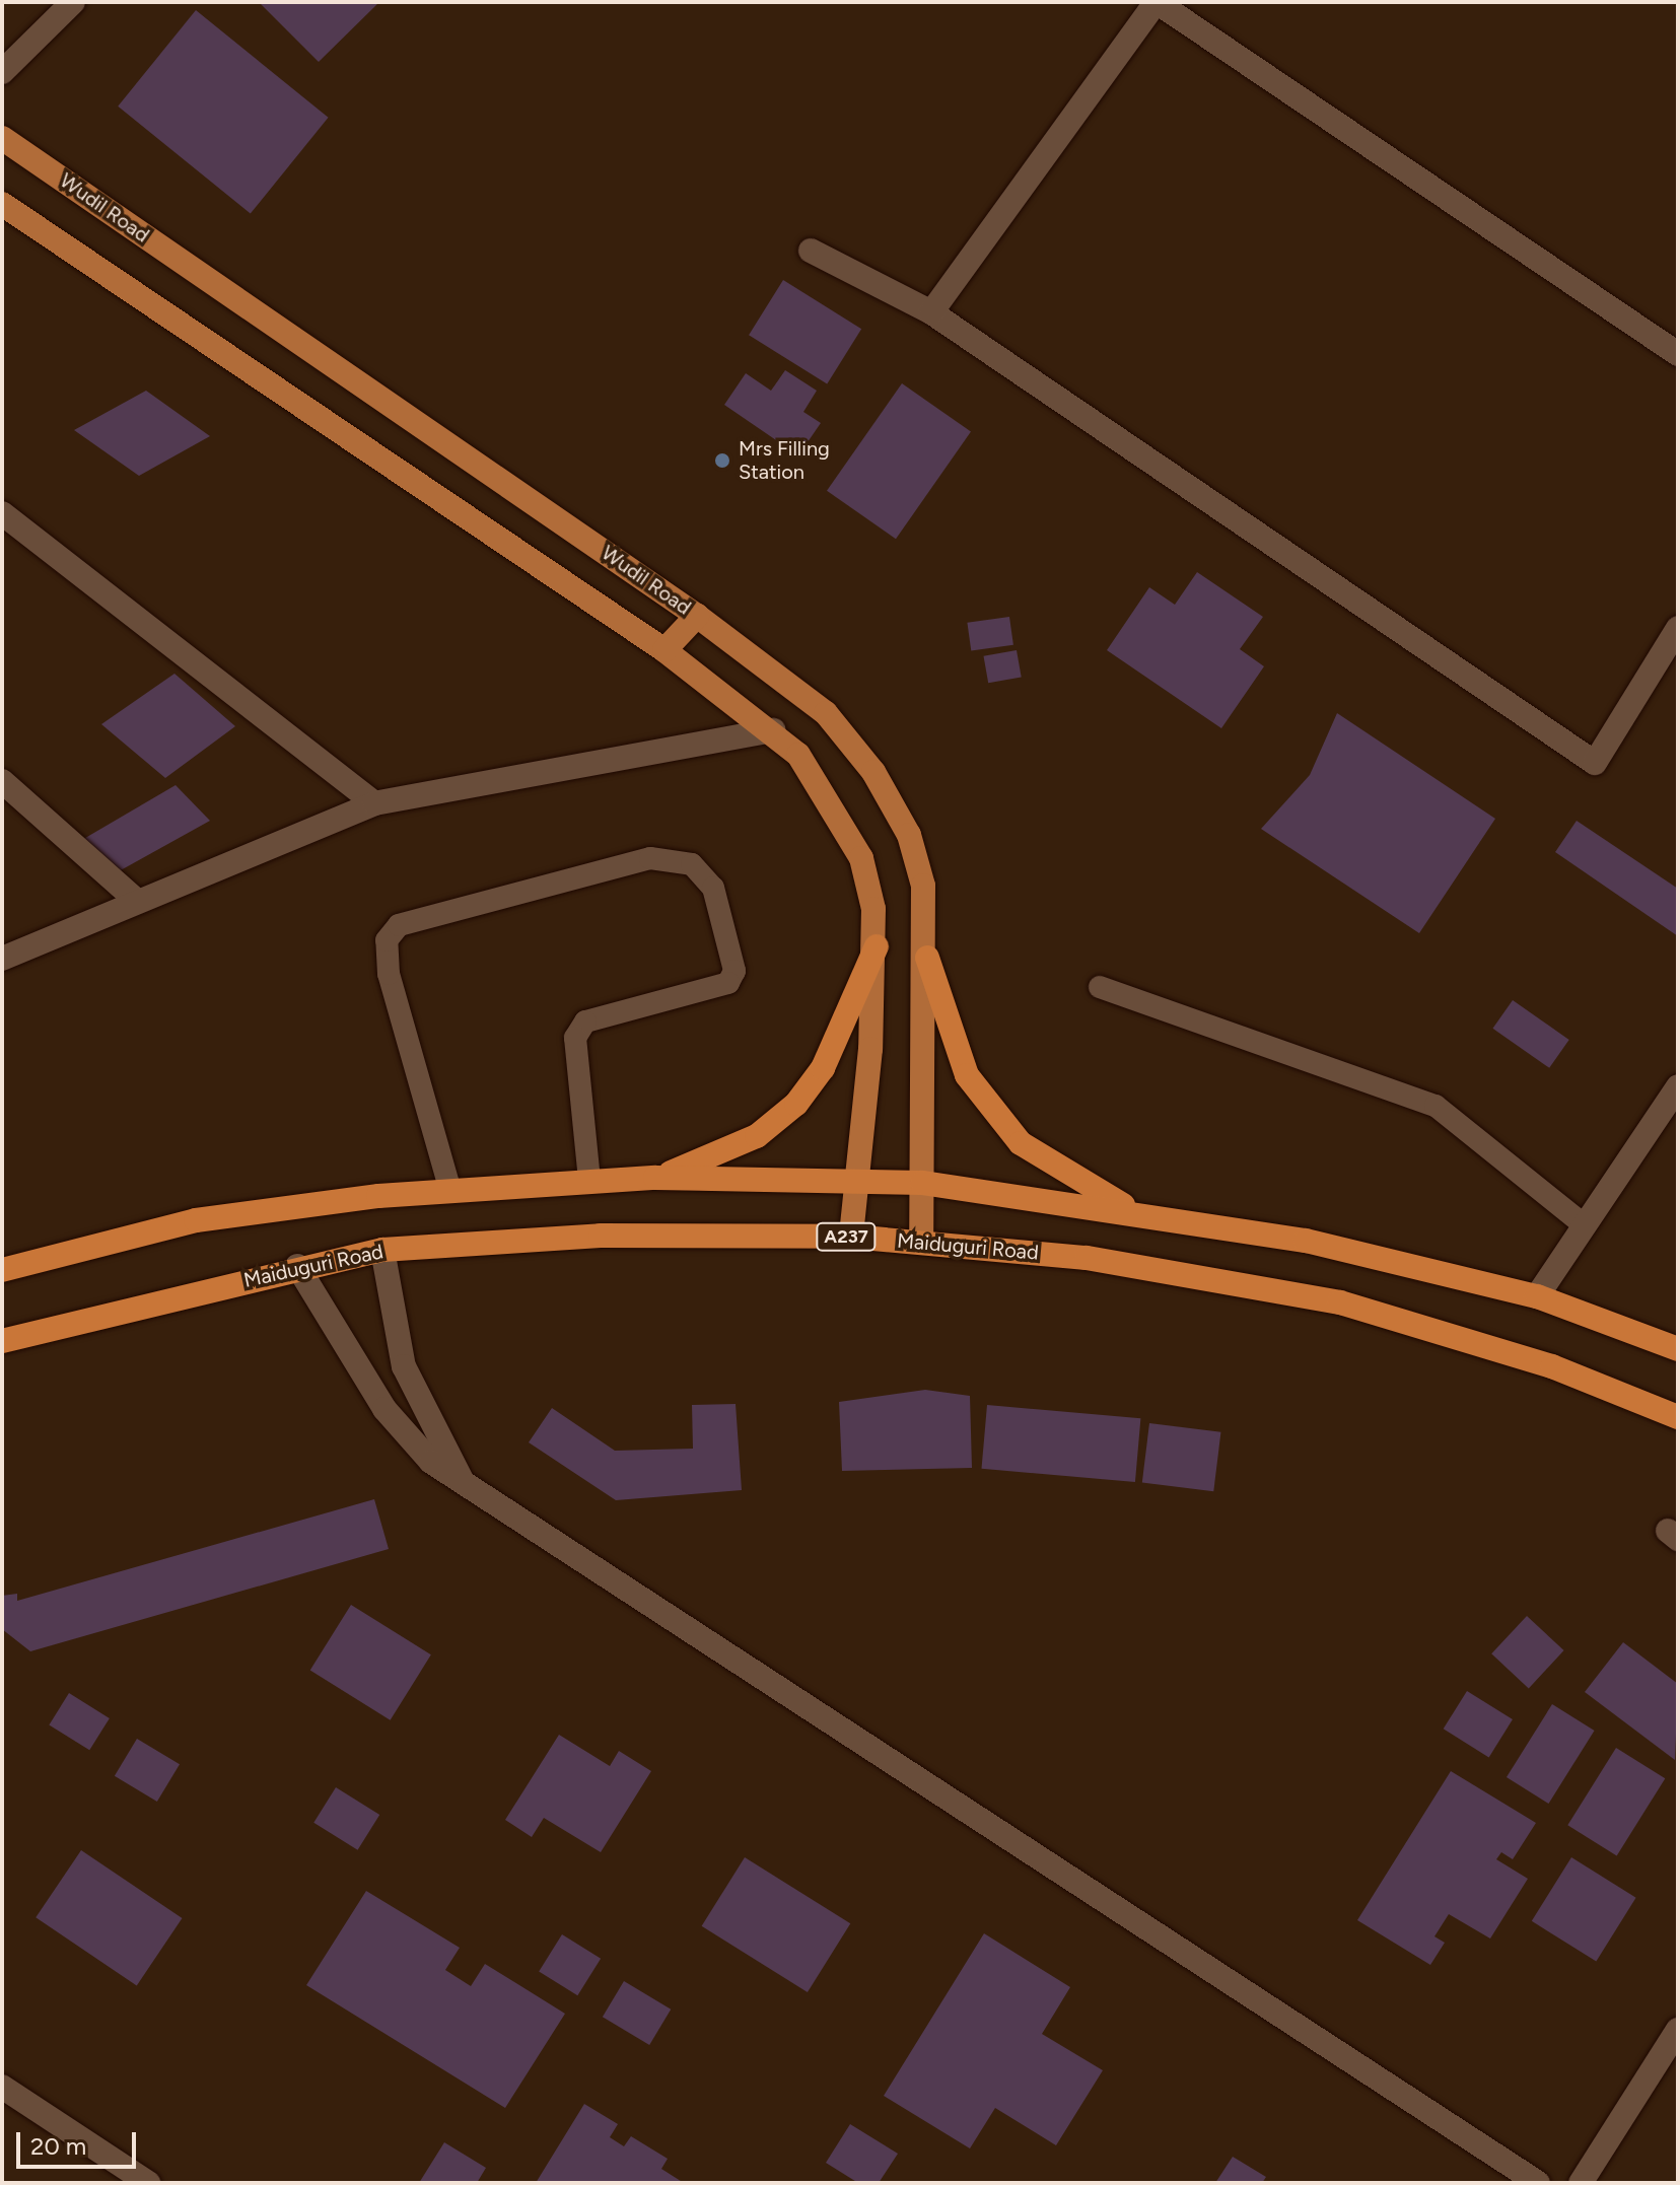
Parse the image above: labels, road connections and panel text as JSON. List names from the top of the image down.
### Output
{
  "streets": {
    "highway": ["A237", "Maiduguri Road"],
    "main road": ["Wudil Road"]
  },
  "crossings": [
    ["Wudil Road", "Maiduguri Road"]
  ],
  "places": ["Mrs Filling Station"],
  "scale_bar": "20 m"
}
